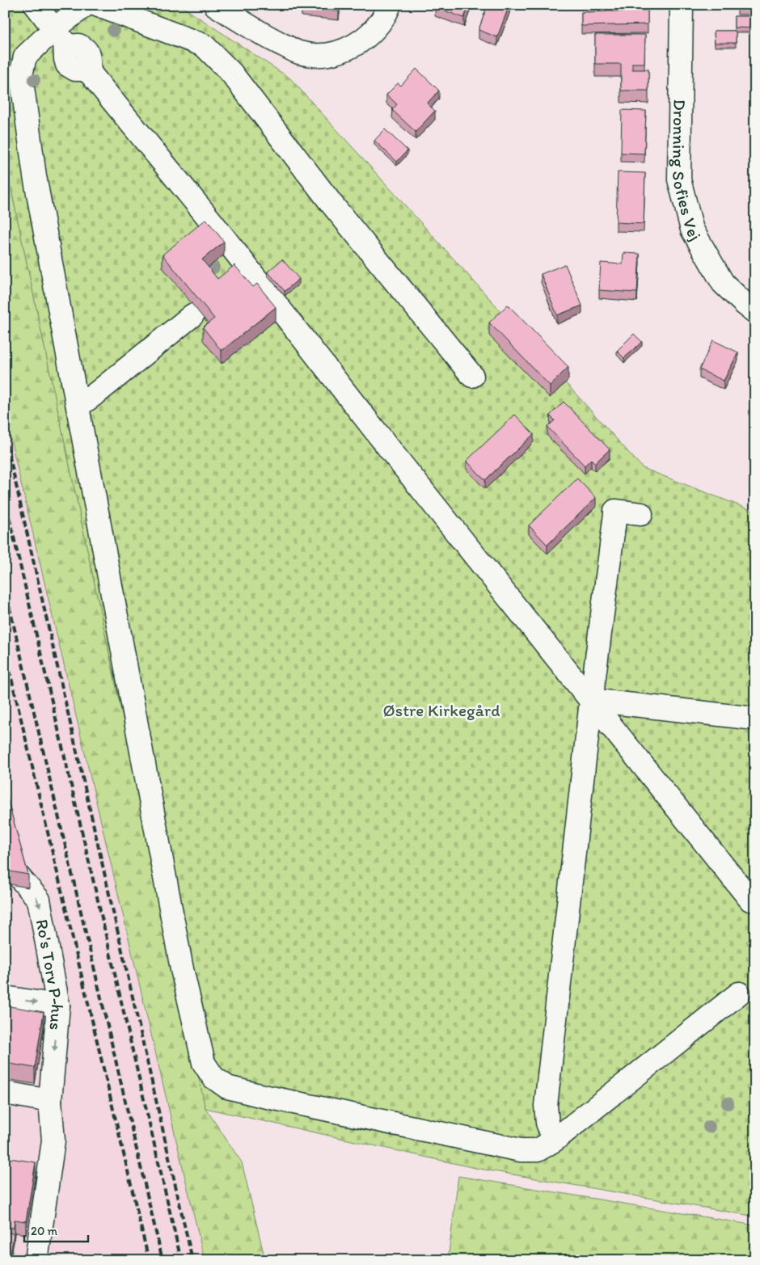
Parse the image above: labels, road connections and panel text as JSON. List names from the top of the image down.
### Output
{
  "streets": {
    "street": ["Dronning Sofies Vej", "Ro's Torv P-hus"]
  },
  "one_way": ["Ro's Torv P-hus"],
  "parks": ["Østre Kirkegård"],
  "scale_bar": "20 m"
}
